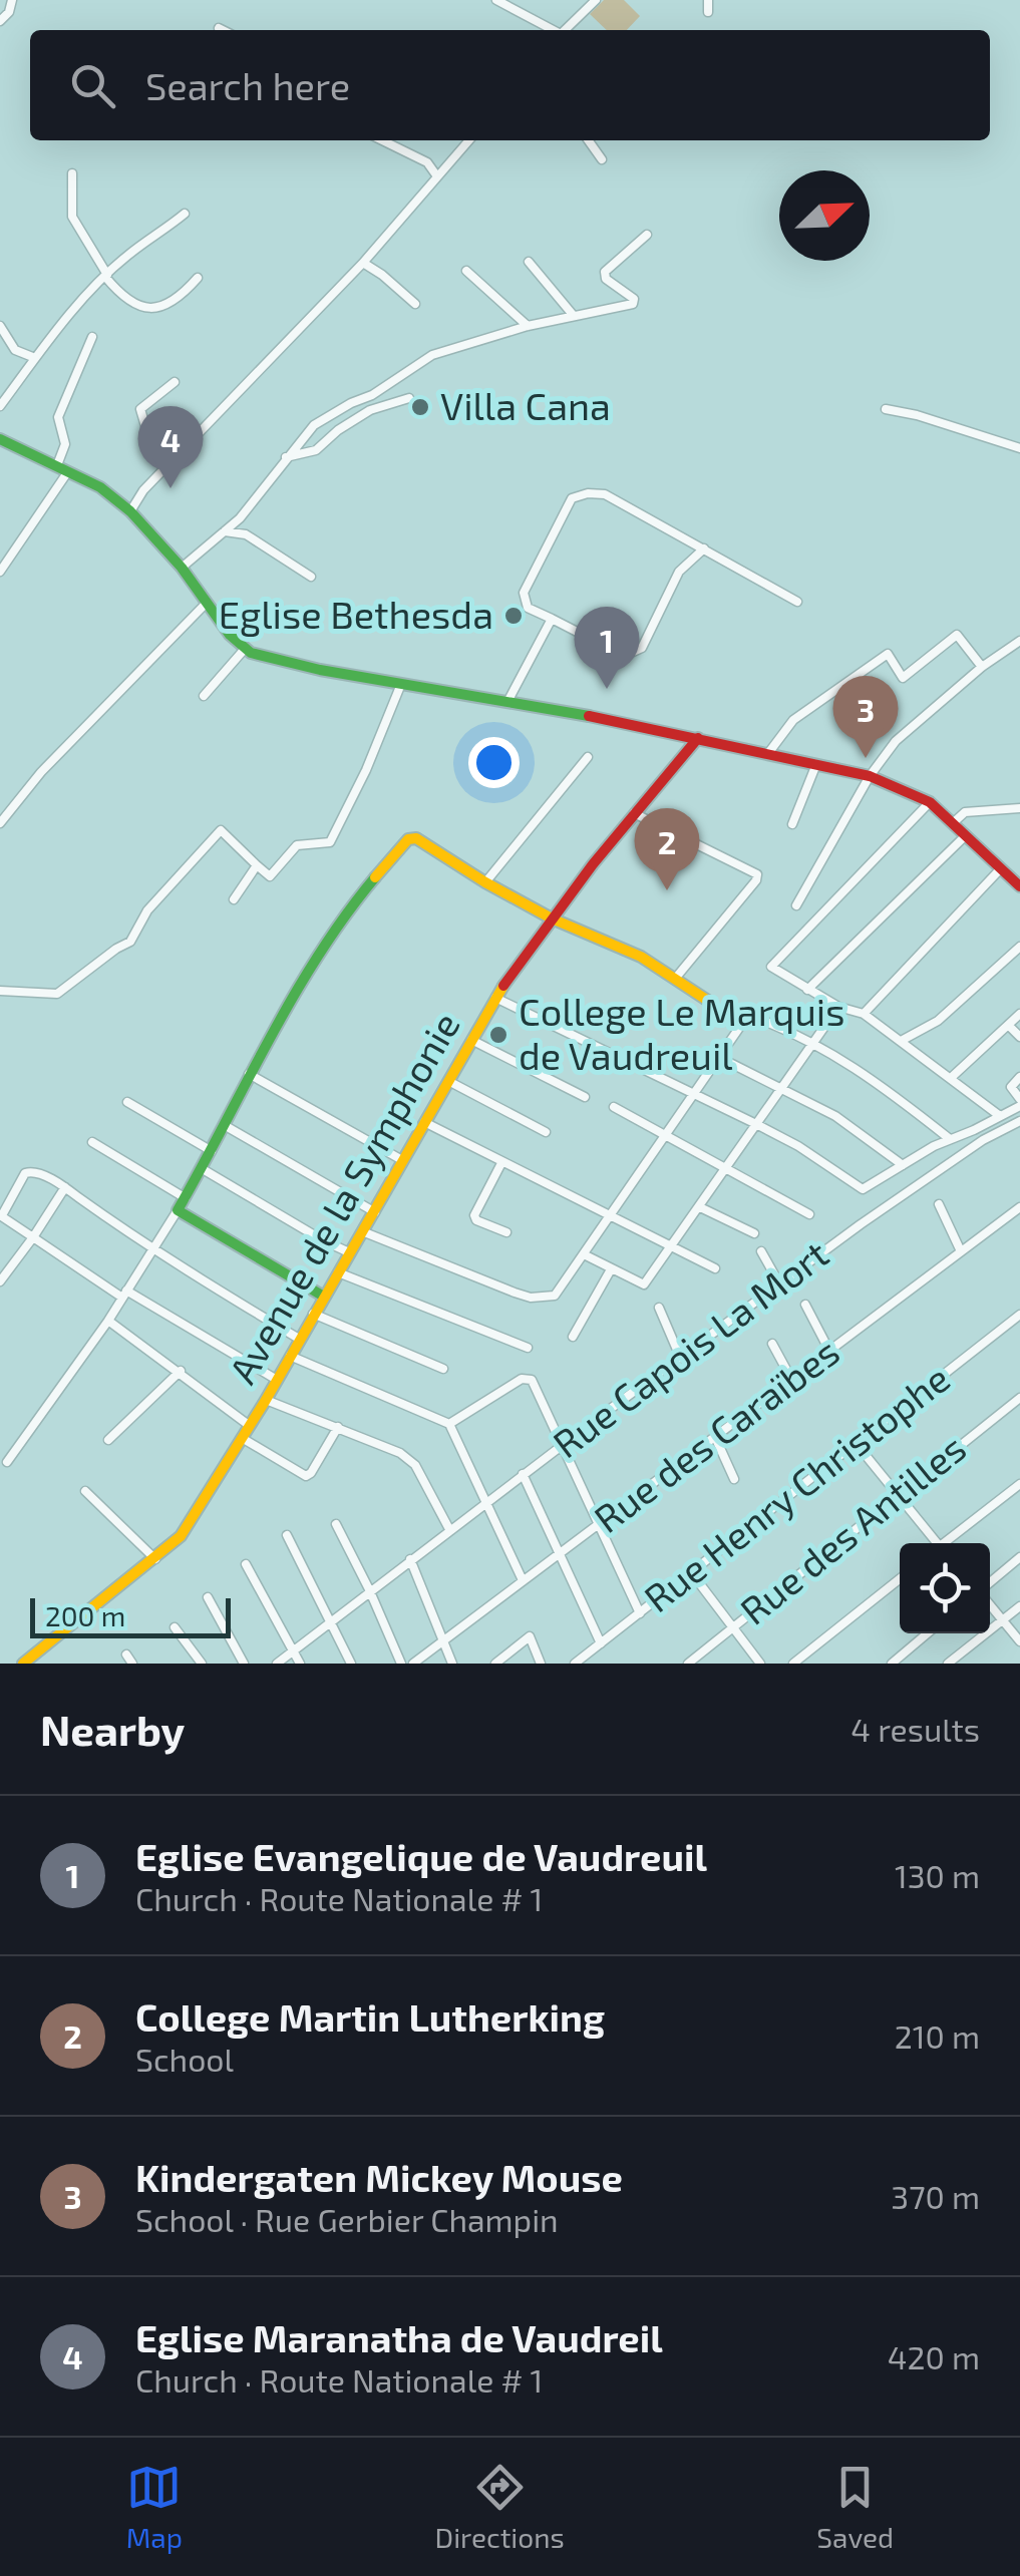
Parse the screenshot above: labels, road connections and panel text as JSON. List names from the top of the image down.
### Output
{
  "streets": {
    "street": [
      "Avenue de la Symphonie",
      "Rue Capois La Mort",
      "Rue des Caraïbes",
      "Rue Henry Christophe",
      "Rue des Antilles"
    ]
  },
  "places": ["Villa Cana", "Eglise Bethesda", "College Le Marquis de Vaudreuil"],
  "scale_bar": "200 m",
  "north": "top right",
  "page": {
    "search": "Search here",
    "pins": [
      "4",
      "1",
      "3",
      "2"
    ],
    "scale": "200 m",
    "heading": ["Nearby", "4 results"],
    "list": [
      {
        "mark": "1",
        "name": "Eglise Evangelique de Vaudreuil",
        "note": "Church · Route Nationale # 1",
        "value": "130 m"
      },
      {
        "mark": "2",
        "name": "College Martin Lutherking",
        "note": "School",
        "value": "210 m"
      },
      {
        "mark": "3",
        "name": "Kindergaten Mickey Mouse",
        "note": "School · Rue Gerbier Champin",
        "value": "370 m"
      },
      {
        "mark": "4",
        "name": "Eglise Maranatha de Vaudreil",
        "note": "Church · Route Nationale # 1",
        "value": "420 m"
      }
    ],
    "nav": ["Map", "Directions", "Saved"]
  }
}
